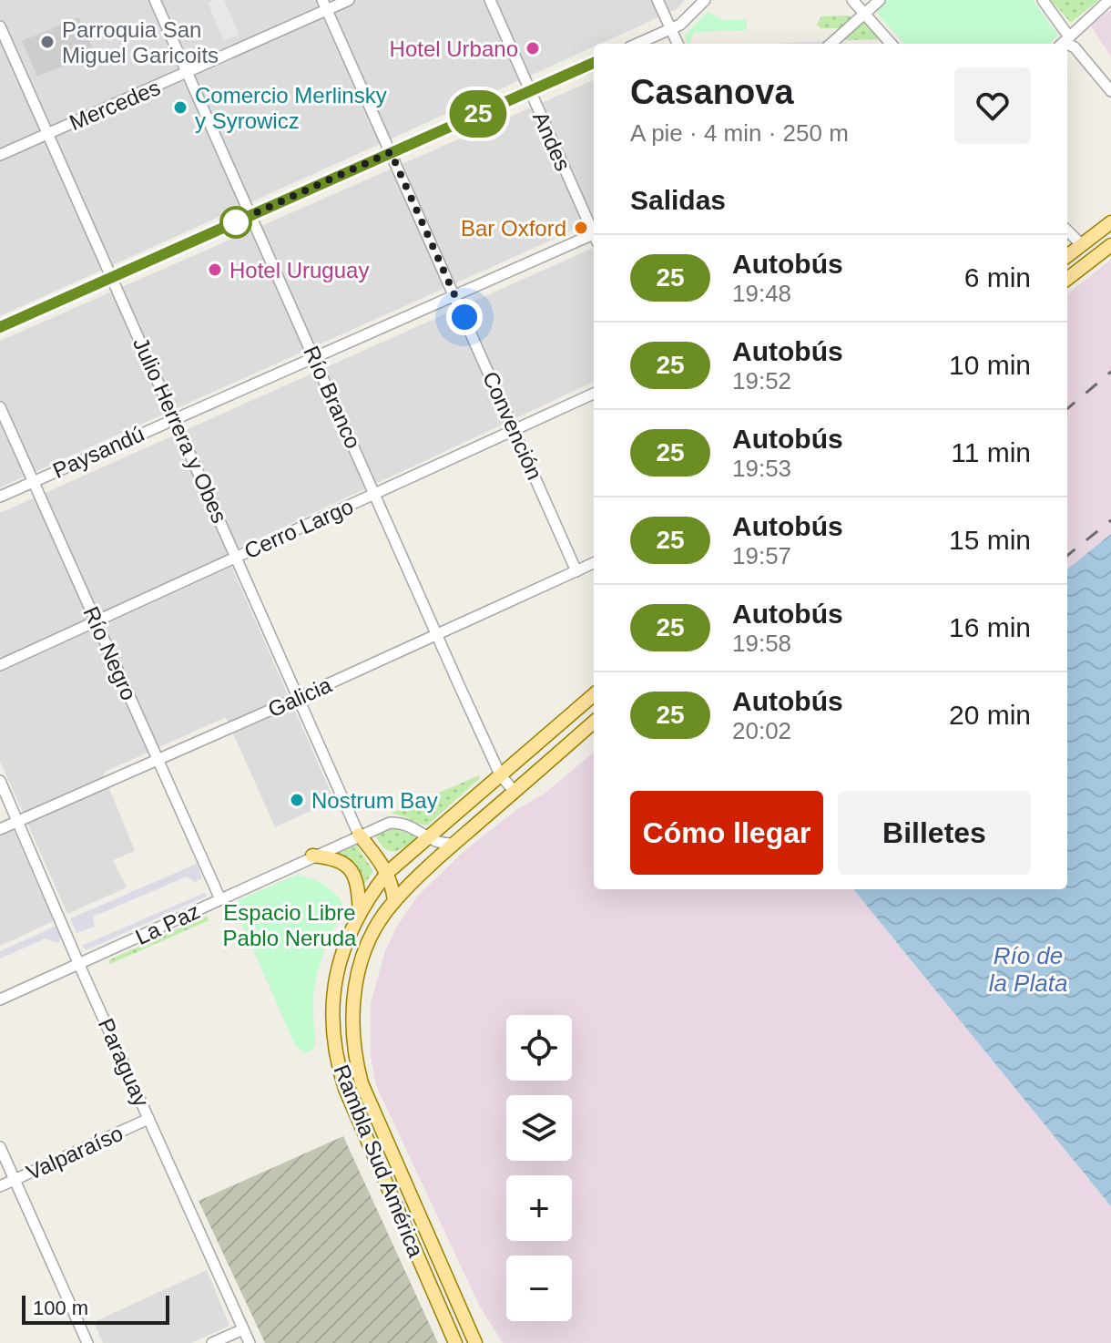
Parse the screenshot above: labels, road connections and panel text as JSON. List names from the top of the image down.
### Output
{
  "streets": {
    "main road": ["Rambla Sud América"],
    "street": [
      "Mercedes",
      "Andes",
      "Río Branco",
      "Convención",
      "Julio Herrera y Obes",
      "Paysandú",
      "Cerro Largo",
      "Río Negro",
      "Galicia",
      "La Paz",
      "Paraguay",
      "Valparaíso"
    ]
  },
  "crossings": [
    ["Mercedes", "Río Branco"],
    ["Mercedes", "Convención"],
    ["Mercedes", "Julio Herrera y Obes"],
    ["Río Branco", "Paysandú"],
    ["Río Branco", "Cerro Largo"],
    ["Río Branco", "Galicia"],
    ["Río Branco", "Rambla Sud América"],
    ["Convención", "Paysandú"],
    ["Convención", "Cerro Largo"],
    ["Convención", "Galicia"],
    ["Julio Herrera y Obes", "Paysandú"],
    ["Julio Herrera y Obes", "Cerro Largo"],
    ["Julio Herrera y Obes", "Galicia"],
    ["Julio Herrera y Obes", "La Paz"],
    ["Paysandú", "Río Negro"],
    ["Cerro Largo", "Río Negro"],
    ["Río Negro", "Galicia"],
    ["Río Negro", "La Paz"],
    ["Galicia", "Paraguay"],
    ["La Paz", "Paraguay"],
    ["La Paz", "Rambla Sud América"],
    ["Paraguay", "Valparaíso"]
  ],
  "water": ["Río de la Plata"],
  "parks": ["Espacio Libre Pablo Neruda"],
  "places": [
    "Parroquia San Miguel Garicoits",
    "Hotel Urbano",
    "Comercio Merlinsky y Syrowicz",
    "Bar Oxford",
    "Hotel Uruguay",
    "Nostrum Bay"
  ],
  "lines": ["bus line 25"],
  "scale_bar": "100 m",
  "page": {
    "on_map": "25",
    "heading": [
      ["Casanova", "A pie · 4 min · 250 m"],
      "Salidas"
    ],
    "list": [
      {
        "mark": "25",
        "name": "Autobús",
        "note": "19:48",
        "value": "6 min"
      },
      {
        "mark": "25",
        "name": "Autobús",
        "note": "19:52",
        "value": "10 min"
      },
      {
        "mark": "25",
        "name": "Autobús",
        "note": "19:53",
        "value": "11 min"
      },
      {
        "mark": "25",
        "name": "Autobús",
        "note": "19:57",
        "value": "15 min"
      },
      {
        "mark": "25",
        "name": "Autobús",
        "note": "19:58",
        "value": "16 min"
      },
      {
        "mark": "25",
        "name": "Autobús",
        "note": "20:02",
        "value": "20 min"
      }
    ],
    "buttons": ["Cómo llegar", "Billetes"],
    "map_buttons": ["+", "−"],
    "scale": "100 m"
  }
}
